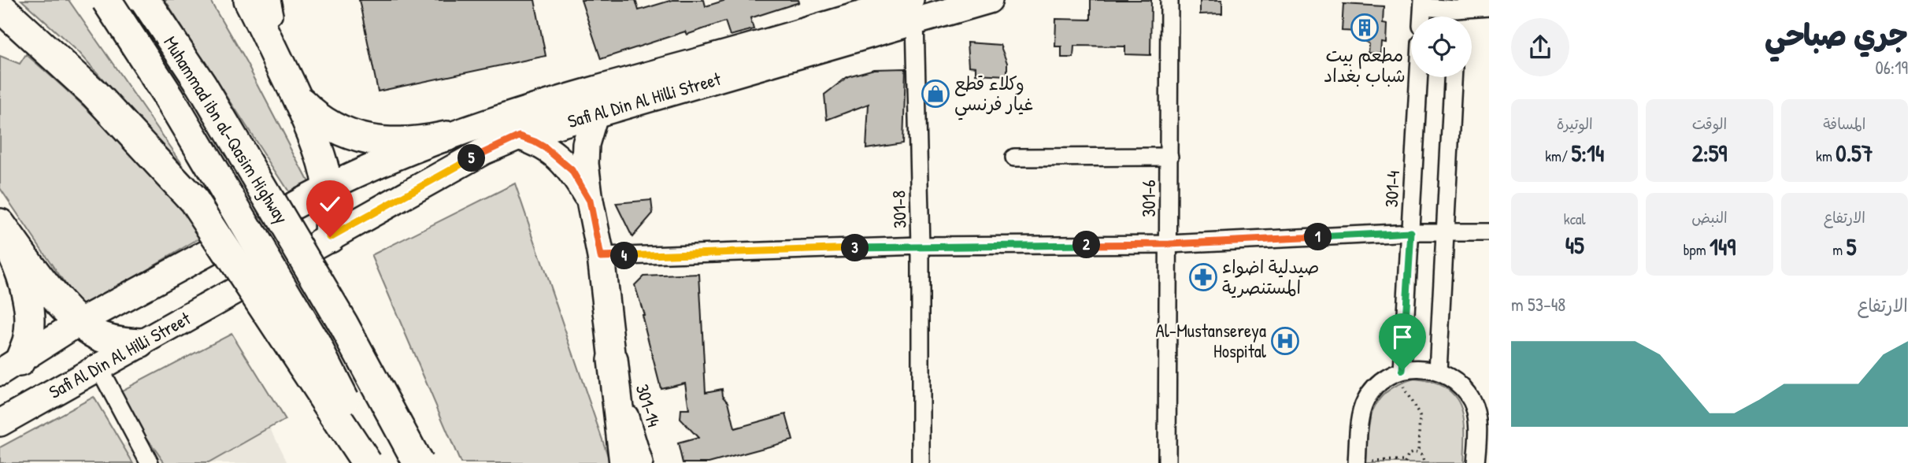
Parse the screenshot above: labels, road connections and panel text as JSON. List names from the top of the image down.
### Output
{
  "streets": {
    "highway": ["Muhammad ibn al-Qasim Highway"],
    "main road": ["Safi Al Din Al Hilli Street"],
    "street": [
      "301-4",
      "301-6",
      "301-8",
      "301-14"
    ]
  },
  "crossings": [
    ["Safi Al Din Al Hilli Street", "301-8"]
  ],
  "places": {
    "building": ["مطعم بيت شباب بغداد"],
    "shop": ["وكلاء قطع غيار فرنسي"],
    "pharmacy": ["صيدلية اضواء المستنصرية"],
    "hospital": ["Al-Mustansereya Hospital"]
  },
  "page": {
    "heading": ["جري صباحي", "06:19"],
    "stats": [
      ["المسافة", "0.57 km"],
      ["الوقت", "2:59"],
      ["الوتيرة", "5:14 /km"],
      ["الارتفاع", "5 m"],
      ["النبض", "149 bpm"],
      ["kcal", "45"]
    ],
    "pins": [
      "5",
      "1",
      "2",
      "3",
      "4"
    ],
    "chart": ["الارتفاع", "48–53 m"]
  }
}
